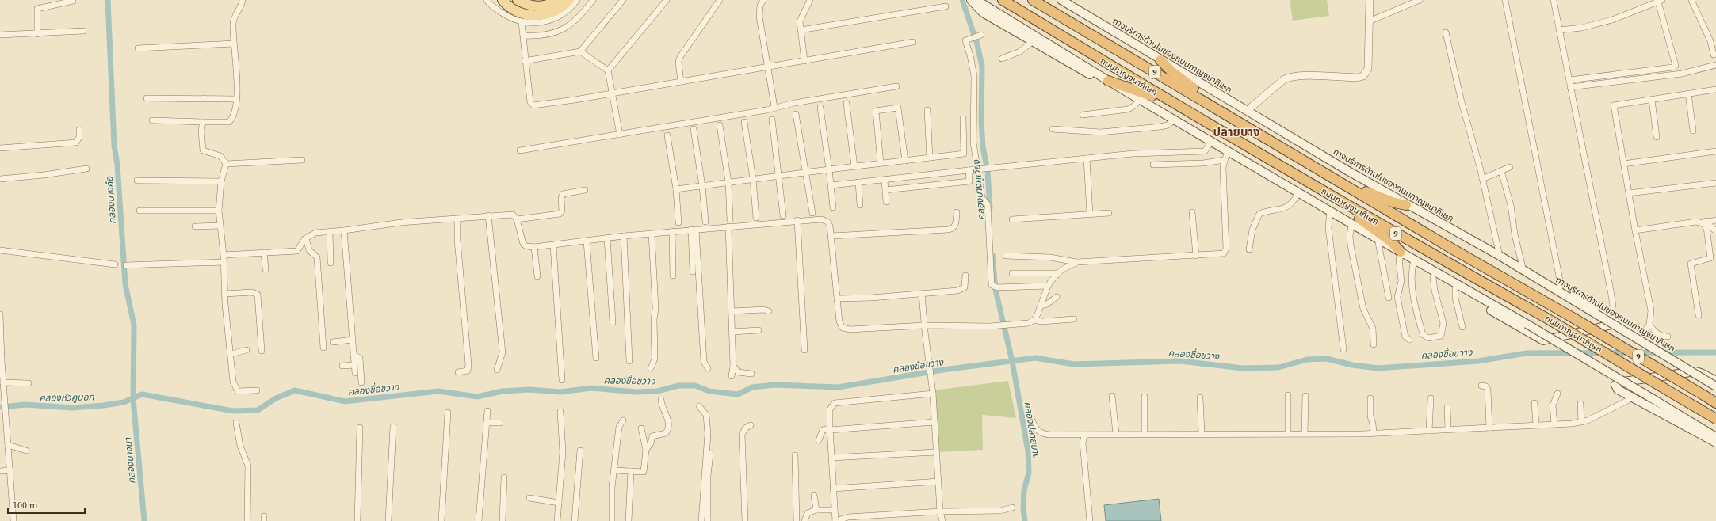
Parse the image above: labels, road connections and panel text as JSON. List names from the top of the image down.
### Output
{
  "streets": {
    "highway": ["9", "ถนนกาญจนาภิเษก"],
    "main road": ["ทางบริการด้านในของถนนกาญจนาภิเษก"]
  },
  "districts": ["ปลายบาง"],
  "water": [
    "คลองบางคูเวียง",
    "คลองบางค้อ",
    "คลองขื่อขวาง",
    "คลองหัวคูนอก",
    "คลองปลายบาง",
    "คลองบางนา"
  ],
  "scale_bar": "100 m"
}
